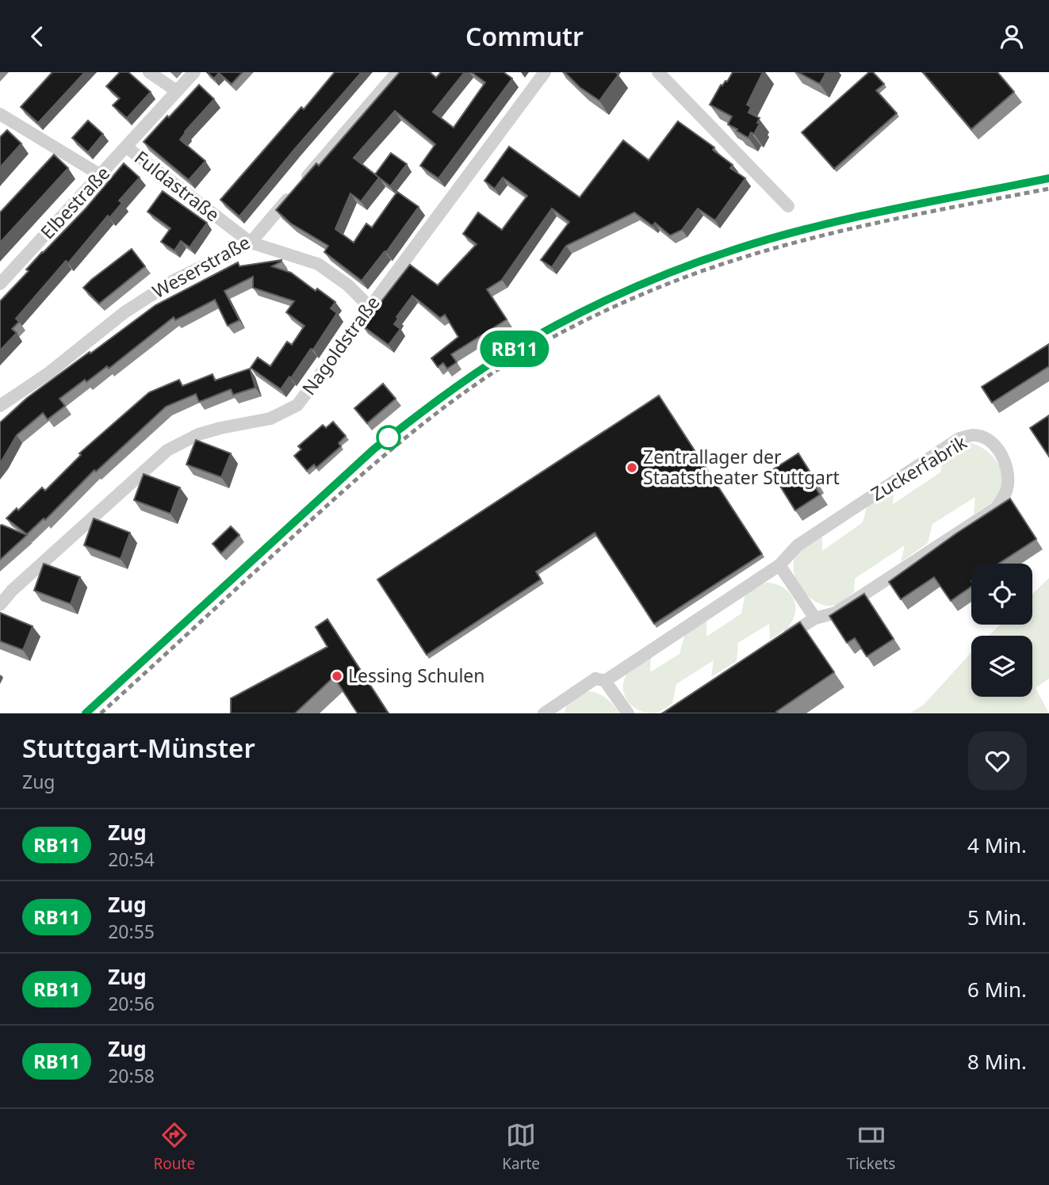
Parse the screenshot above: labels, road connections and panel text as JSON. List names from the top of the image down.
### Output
{
  "streets": {
    "street": [
      "Fuldastraße",
      "Elbestraße",
      "Weserstraße",
      "Nagoldstraße",
      "Zuckerfabrik"
    ]
  },
  "crossings": [
    ["Fuldastraße", "Elbestraße"],
    ["Fuldastraße", "Weserstraße"],
    ["Fuldastraße", "Nagoldstraße"]
  ],
  "places": ["Zentrallager der Staatstheater Stuttgart", "Lessing Schulen"],
  "page": {
    "header": "Commutr",
    "on_map": "RB11",
    "heading": ["Stuttgart-Münster", "Zug"],
    "list": [
      {
        "mark": "RB11",
        "name": "Zug",
        "note": "20:54",
        "value": "4 Min."
      },
      {
        "mark": "RB11",
        "name": "Zug",
        "note": "20:55",
        "value": "5 Min."
      },
      {
        "mark": "RB11",
        "name": "Zug",
        "note": "20:56",
        "value": "6 Min."
      },
      {
        "mark": "RB11",
        "name": "Zug",
        "note": "20:58",
        "value": "8 Min."
      }
    ],
    "tabs": ["Route", "Karte", "Tickets"]
  }
}
